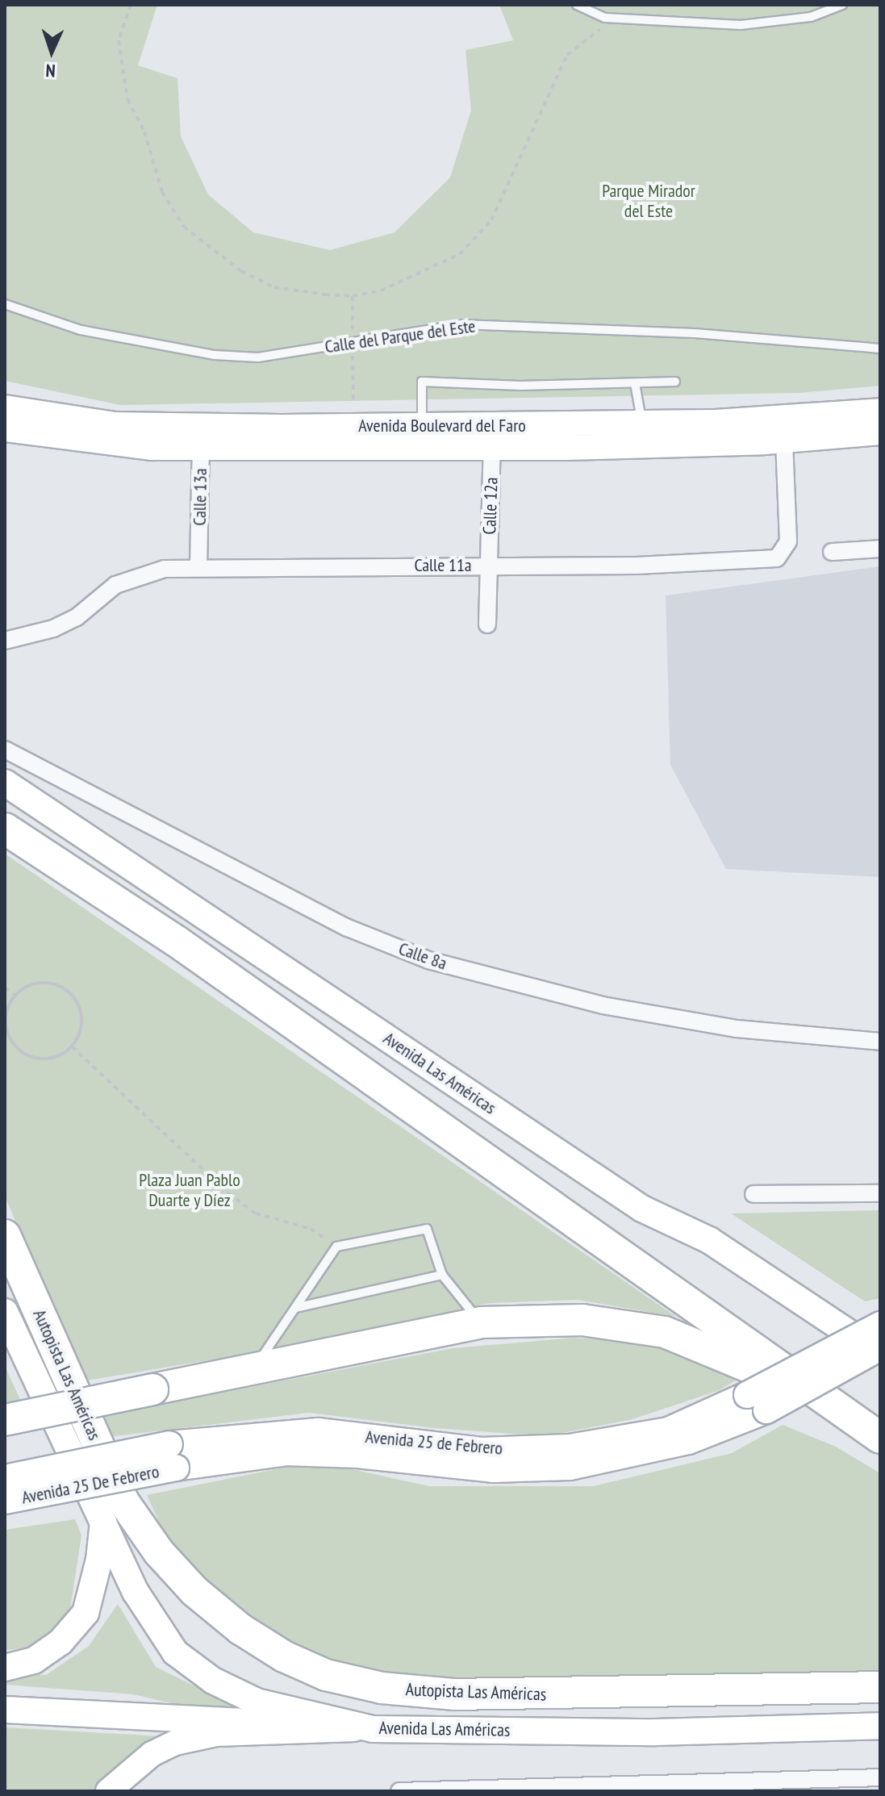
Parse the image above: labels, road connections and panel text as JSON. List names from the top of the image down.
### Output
{
  "streets": {
    "highway": ["Autopista Las Américas"],
    "main road": ["Avenida Las Américas", "Avenida 25 de Febrero", "Avenida 25 De Febrero"],
    "street": [
      "Avenida Boulevard del Faro",
      "Calle 13a",
      "Calle 12a",
      "Calle 11a",
      "Calle 8a"
    ],
    "lane": ["Calle del Parque del Este"]
  },
  "crossings": [
    ["Avenida Boulevard del Faro", "Calle 13a"],
    ["Avenida Boulevard del Faro", "Calle 12a"],
    ["Avenida Boulevard del Faro", "Calle 11a"],
    ["Calle 13a", "Calle 11a"],
    ["Calle 12a", "Calle 11a"],
    ["Avenida 25 de Febrero", "Avenida 25 De Febrero"]
  ],
  "parks": ["Parque Mirador del Este", "Plaza Juan Pablo Duarte y Díez"],
  "north": "bottom"
}
